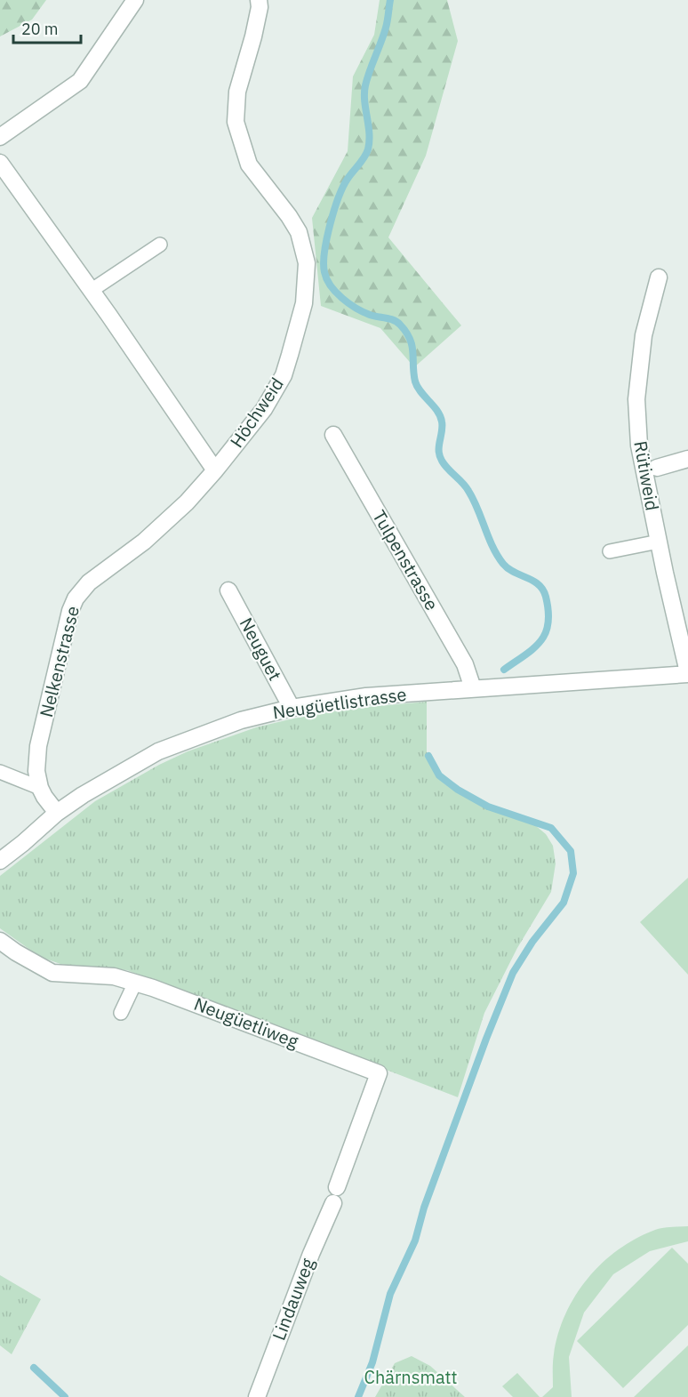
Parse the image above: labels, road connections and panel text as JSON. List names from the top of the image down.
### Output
{
  "streets": {
    "street": [
      "Höchweid",
      "Rütiweid",
      "Tulpenstrasse",
      "Neuguet",
      "Nelkenstrasse",
      "Neugüetlistrasse",
      "Neugüetliweg",
      "Lindauweg"
    ]
  },
  "crossings": [
    ["Höchweid", "Nelkenstrasse"],
    ["Rütiweid", "Neugüetlistrasse"],
    ["Tulpenstrasse", "Neugüetlistrasse"],
    ["Neuguet", "Neugüetlistrasse"],
    ["Nelkenstrasse", "Neugüetlistrasse"]
  ],
  "parks": ["Chärnsmatt"],
  "scale_bar": "20 m"
}
